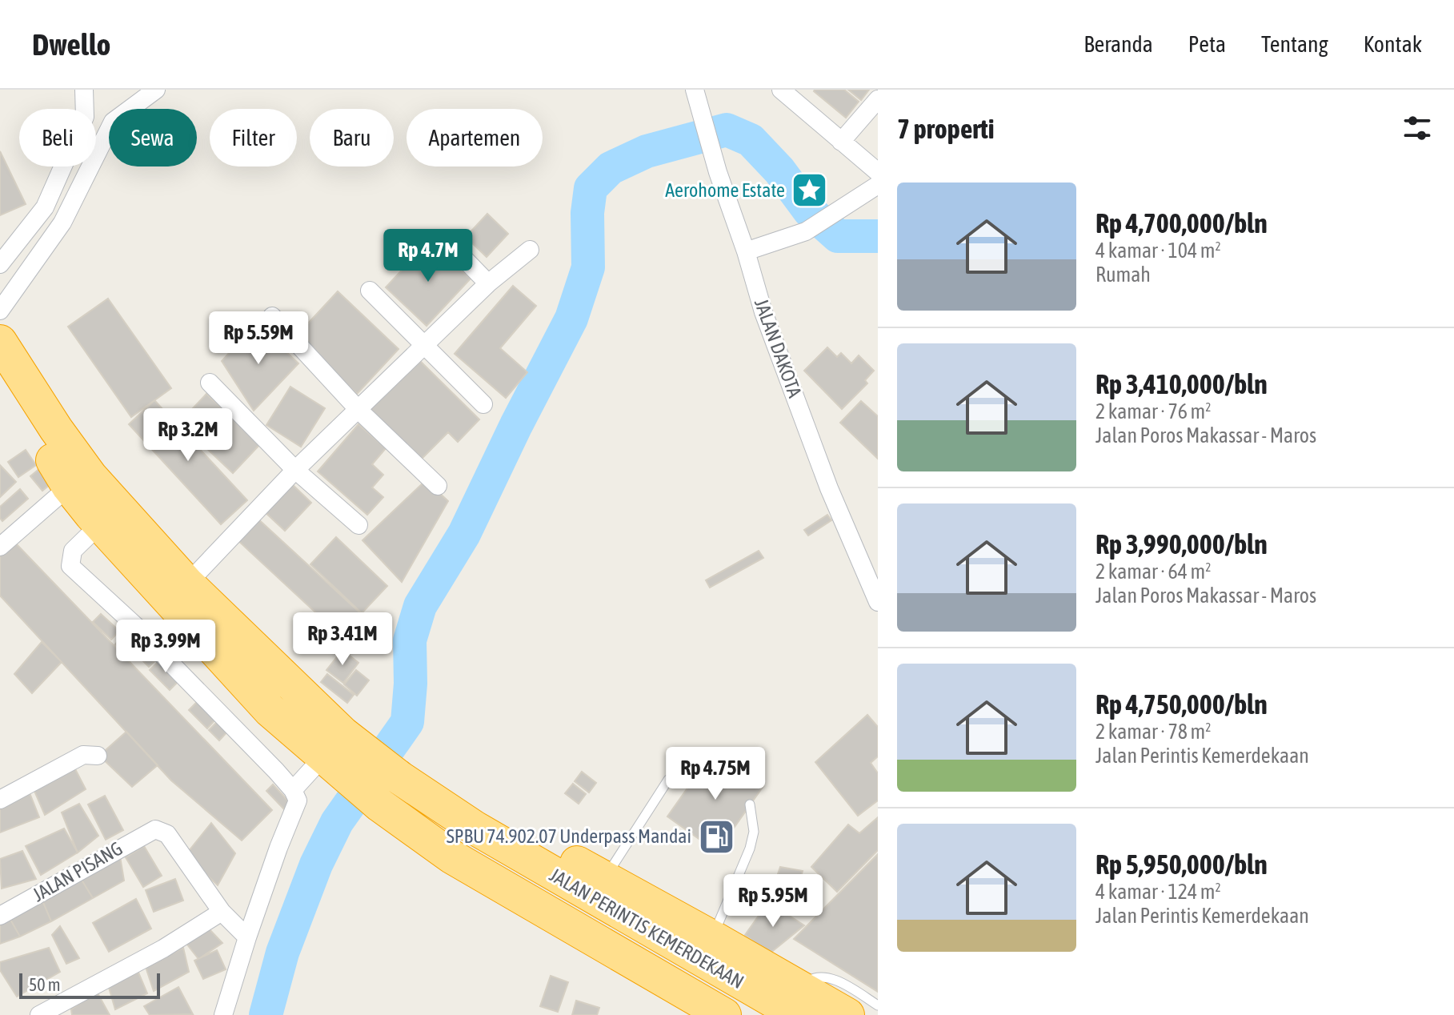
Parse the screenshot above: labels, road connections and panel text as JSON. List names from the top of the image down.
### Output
{
  "streets": {
    "highway": ["JALAN PERINTIS KEMERDEKAAN"],
    "street": ["JALAN DAKOTA", "JALAN PISANG"]
  },
  "places": {
    "place": ["Aerohome Estate"],
    "fuel station": ["SPBU 74.902.07 Underpass Mandai"]
  },
  "scale_bar": "50 m",
  "page": {
    "header": "Dwello",
    "nav": [
      "Beranda",
      "Peta",
      "Tentang",
      "Kontak"
    ],
    "heading": "7 properti",
    "chip": [
      "Beli",
      "Sewa",
      "Filter",
      "Baru",
      "Apartemen"
    ],
    "list": [
      {
        "name": "Rp 4,700,000/bln",
        "note": "4 kamar · 104 m² · Rumah"
      },
      {
        "name": "Rp 3,410,000/bln",
        "note": "2 kamar · 76 m² · Jalan Poros Makassar - Maros"
      },
      {
        "name": "Rp 3,990,000/bln",
        "note": "2 kamar · 64 m² · Jalan Poros Makassar - Maros"
      },
      {
        "name": "Rp 4,750,000/bln",
        "note": "2 kamar · 78 m² · Jalan Perintis Kemerdekaan"
      },
      {
        "name": "Rp 5,950,000/bln",
        "note": "4 kamar · 124 m² · Jalan Perintis Kemerdekaan"
      }
    ],
    "price": [
      "Rp 4.7M",
      "Rp 5.59M",
      "Rp 3.2M",
      "Rp 3.41M",
      "Rp 3.99M",
      "Rp 4.75M",
      "Rp 5.95M"
    ],
    "scale": "50 m"
  }
}
